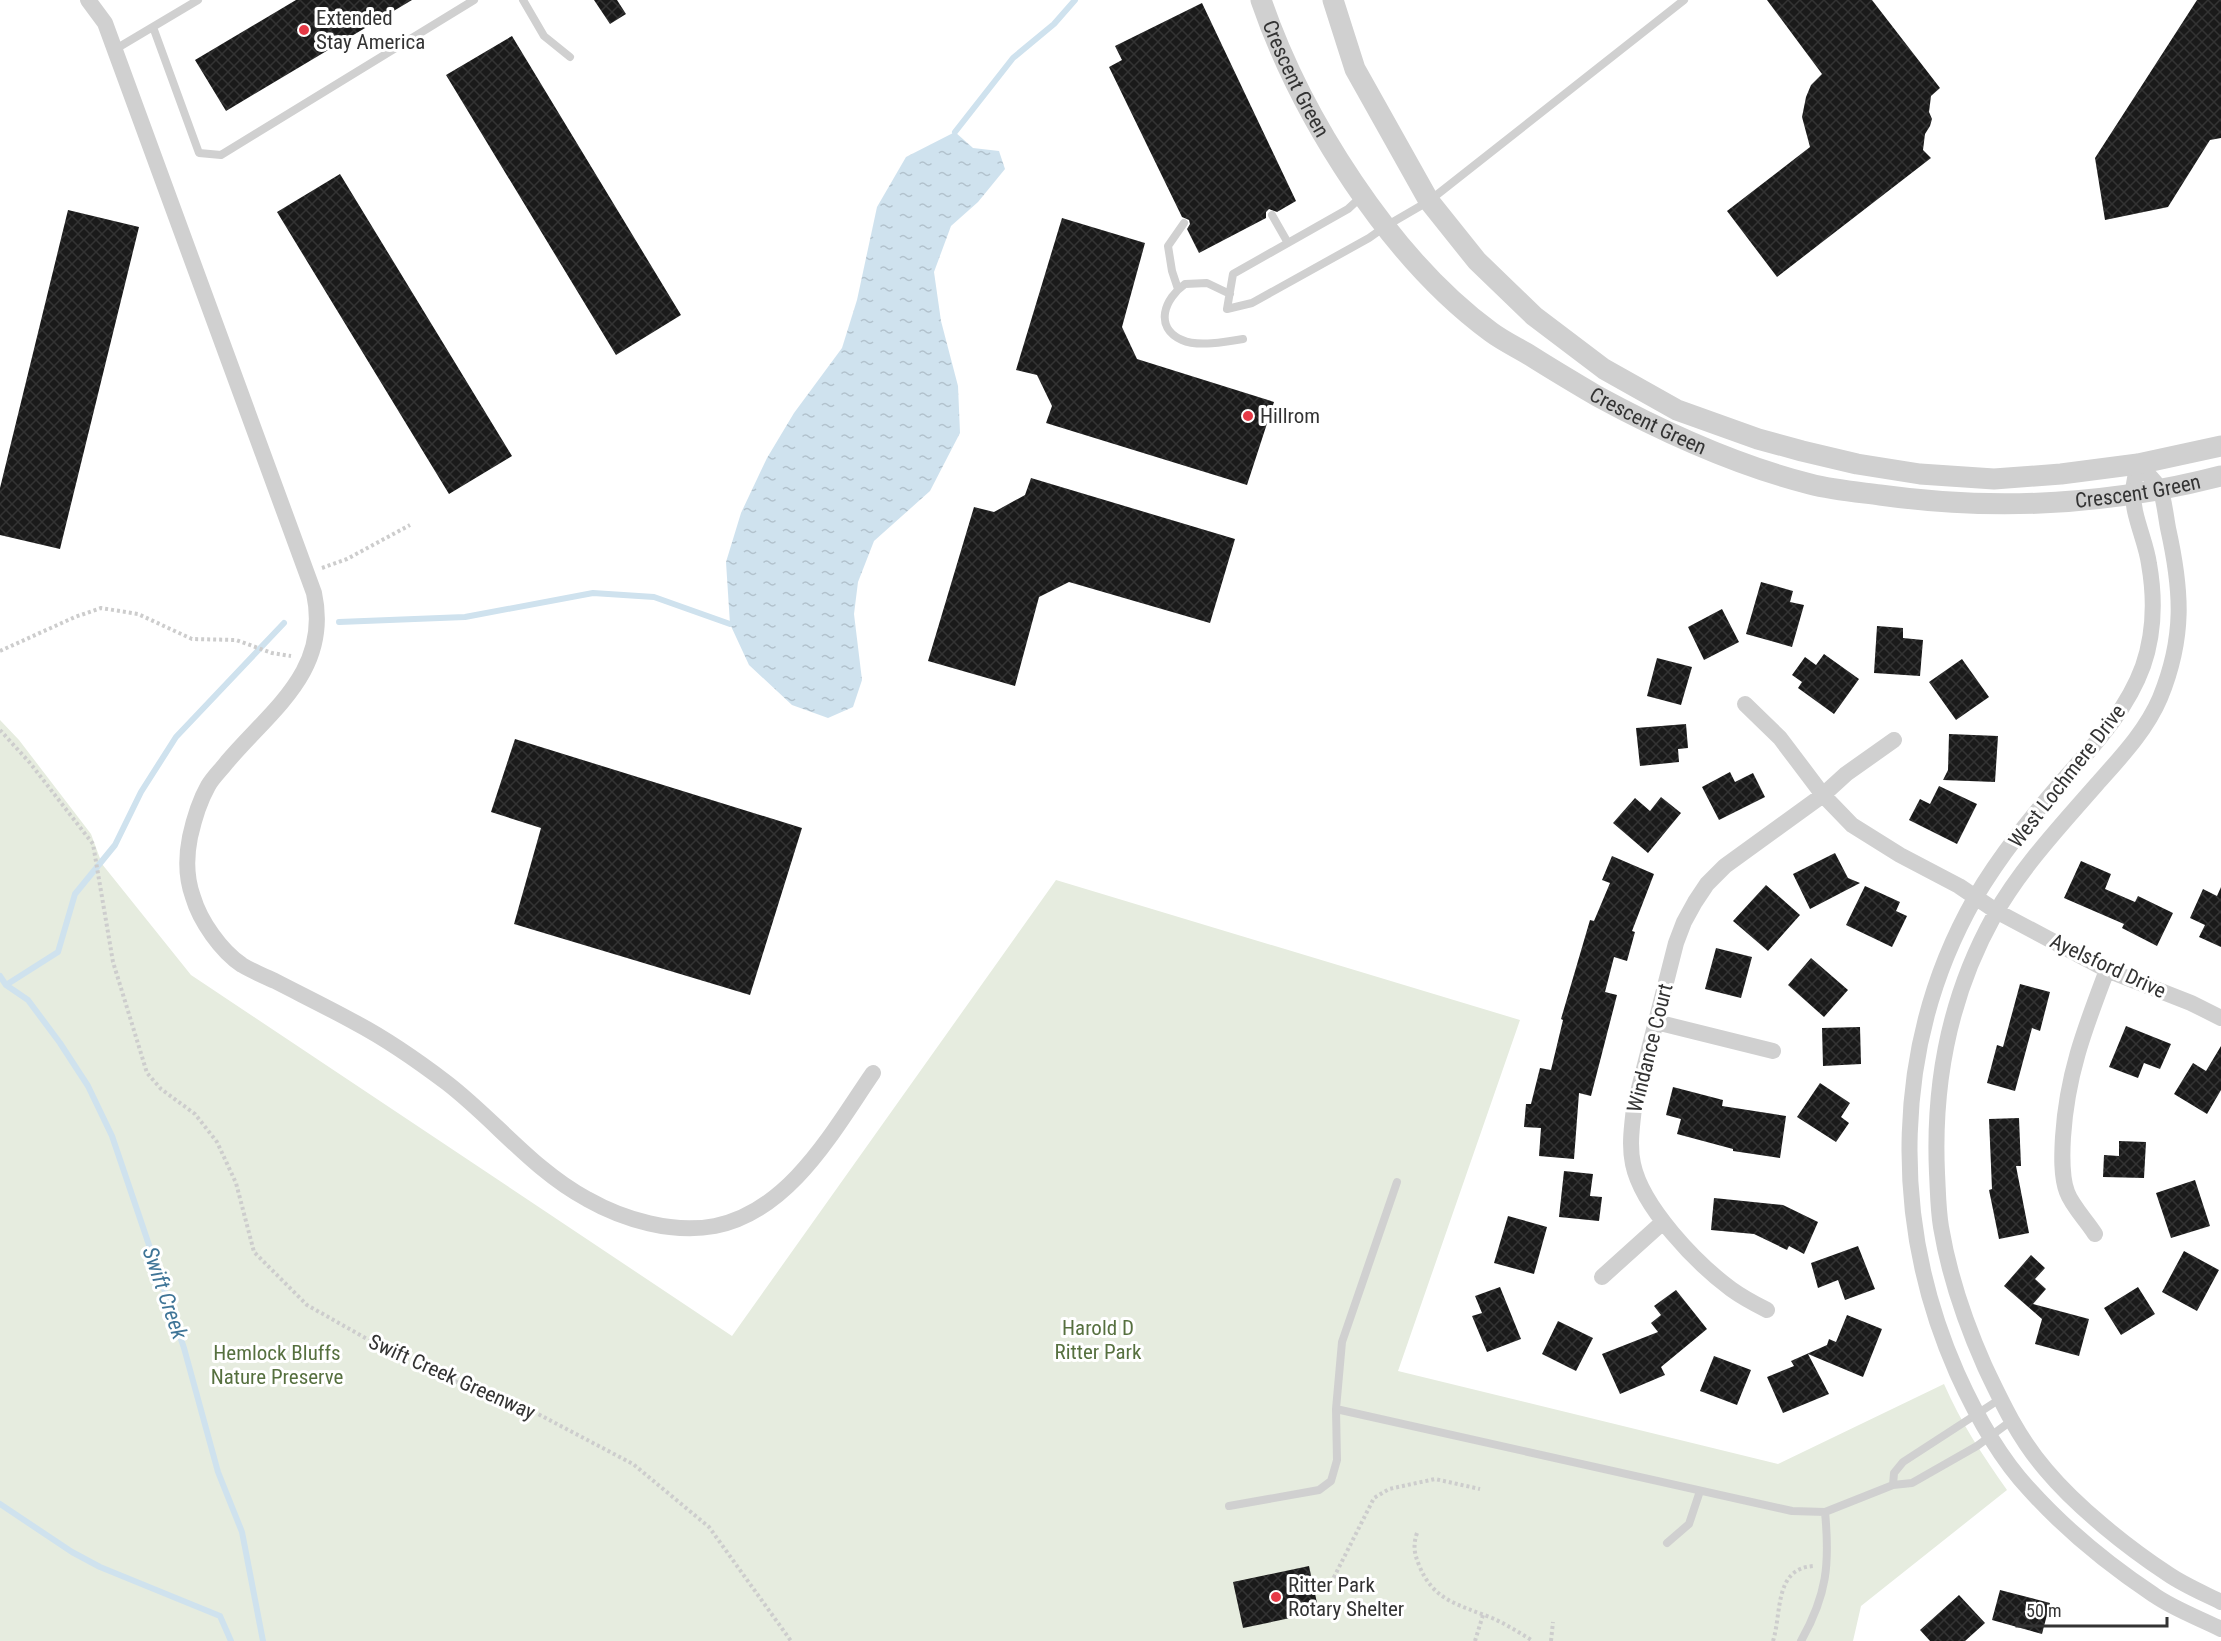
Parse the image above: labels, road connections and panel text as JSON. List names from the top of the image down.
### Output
{
  "streets": {
    "street": [
      "Crescent Green",
      "West Lochmere Drive",
      "Ayelsford Drive",
      "Windance Court"
    ],
    "path": ["Swift Creek Greenway"]
  },
  "crossings": [
    ["Crescent Green", "West Lochmere Drive"],
    ["West Lochmere Drive", "Ayelsford Drive"],
    ["Ayelsford Drive", "Windance Court"]
  ],
  "water": ["Swift Creek"],
  "parks": ["Harold D Ritter Park", "Hemlock Bluffs Nature Preserve"],
  "places": ["Extended Stay America", "Hillrom", "Ritter Park Rotary Shelter"],
  "scale_bar": "50 m"
}
